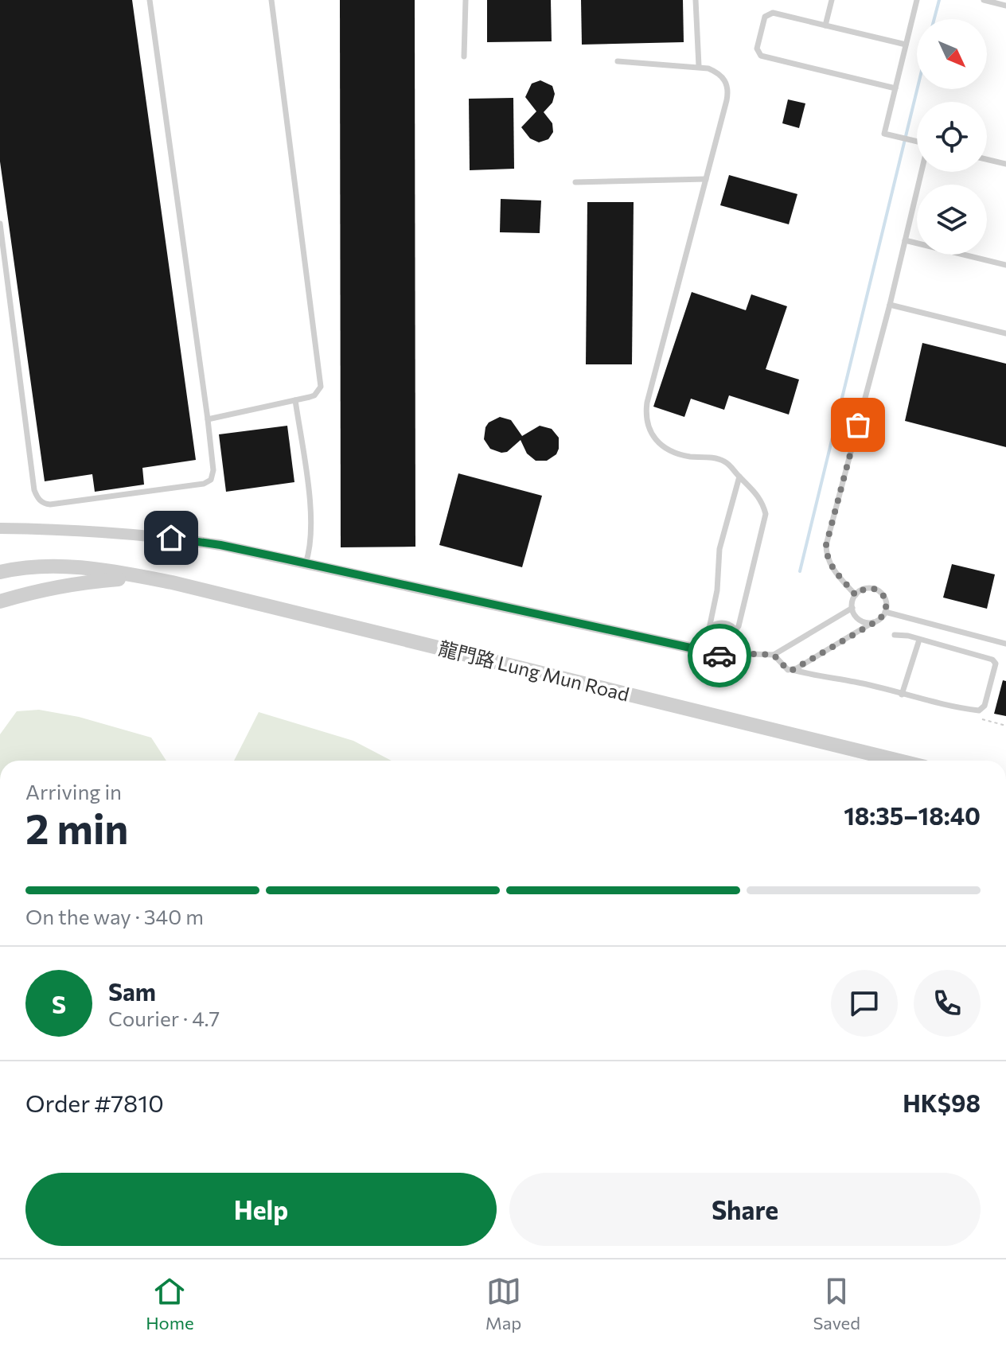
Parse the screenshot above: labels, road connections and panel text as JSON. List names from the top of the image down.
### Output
{
  "streets": {
    "street": ["龍門路 Lung Mun Road"]
  },
  "north": "bottom right",
  "page": {
    "heading": ["2 min", "Arriving in", "18:35–18:40"],
    "panel": [
      "Sam",
      "Courier · 4.7",
      "Order #7810",
      "HK$98"
    ],
    "bar": "On the way · 340 m",
    "round": "S",
    "buttons": ["Help", "Share"],
    "tabs": ["Home", "Map", "Saved"]
  }
}
